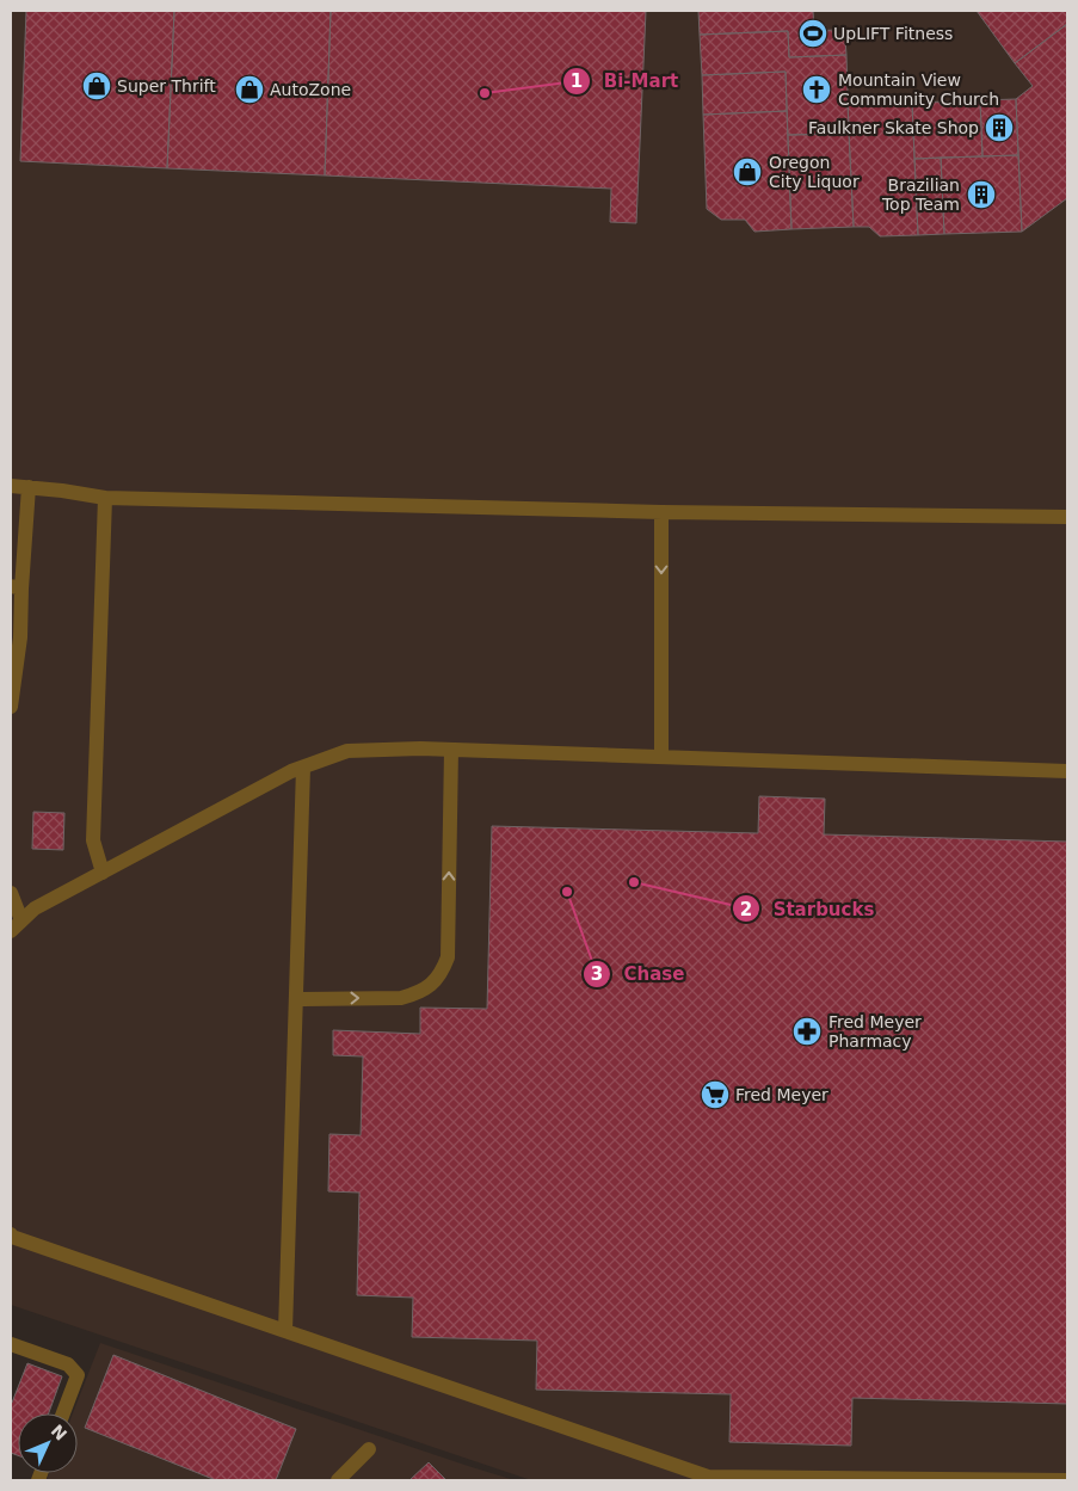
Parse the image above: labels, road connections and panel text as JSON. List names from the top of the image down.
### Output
{
  "places": {
    "sports": ["UpLIFT Fitness"],
    "shop": ["Super Thrift", "AutoZone", "Oregon City Liquor"],
    "church": ["Mountain View Community Church"],
    "other": ["Bi-Mart", "Starbucks", "Chase"],
    "building": ["Faulkner Skate Shop", "Brazilian Top Team"],
    "pharmacy": ["Fred Meyer Pharmacy"],
    "supermarket": ["Fred Meyer"]
  },
  "north": "top right"
}
